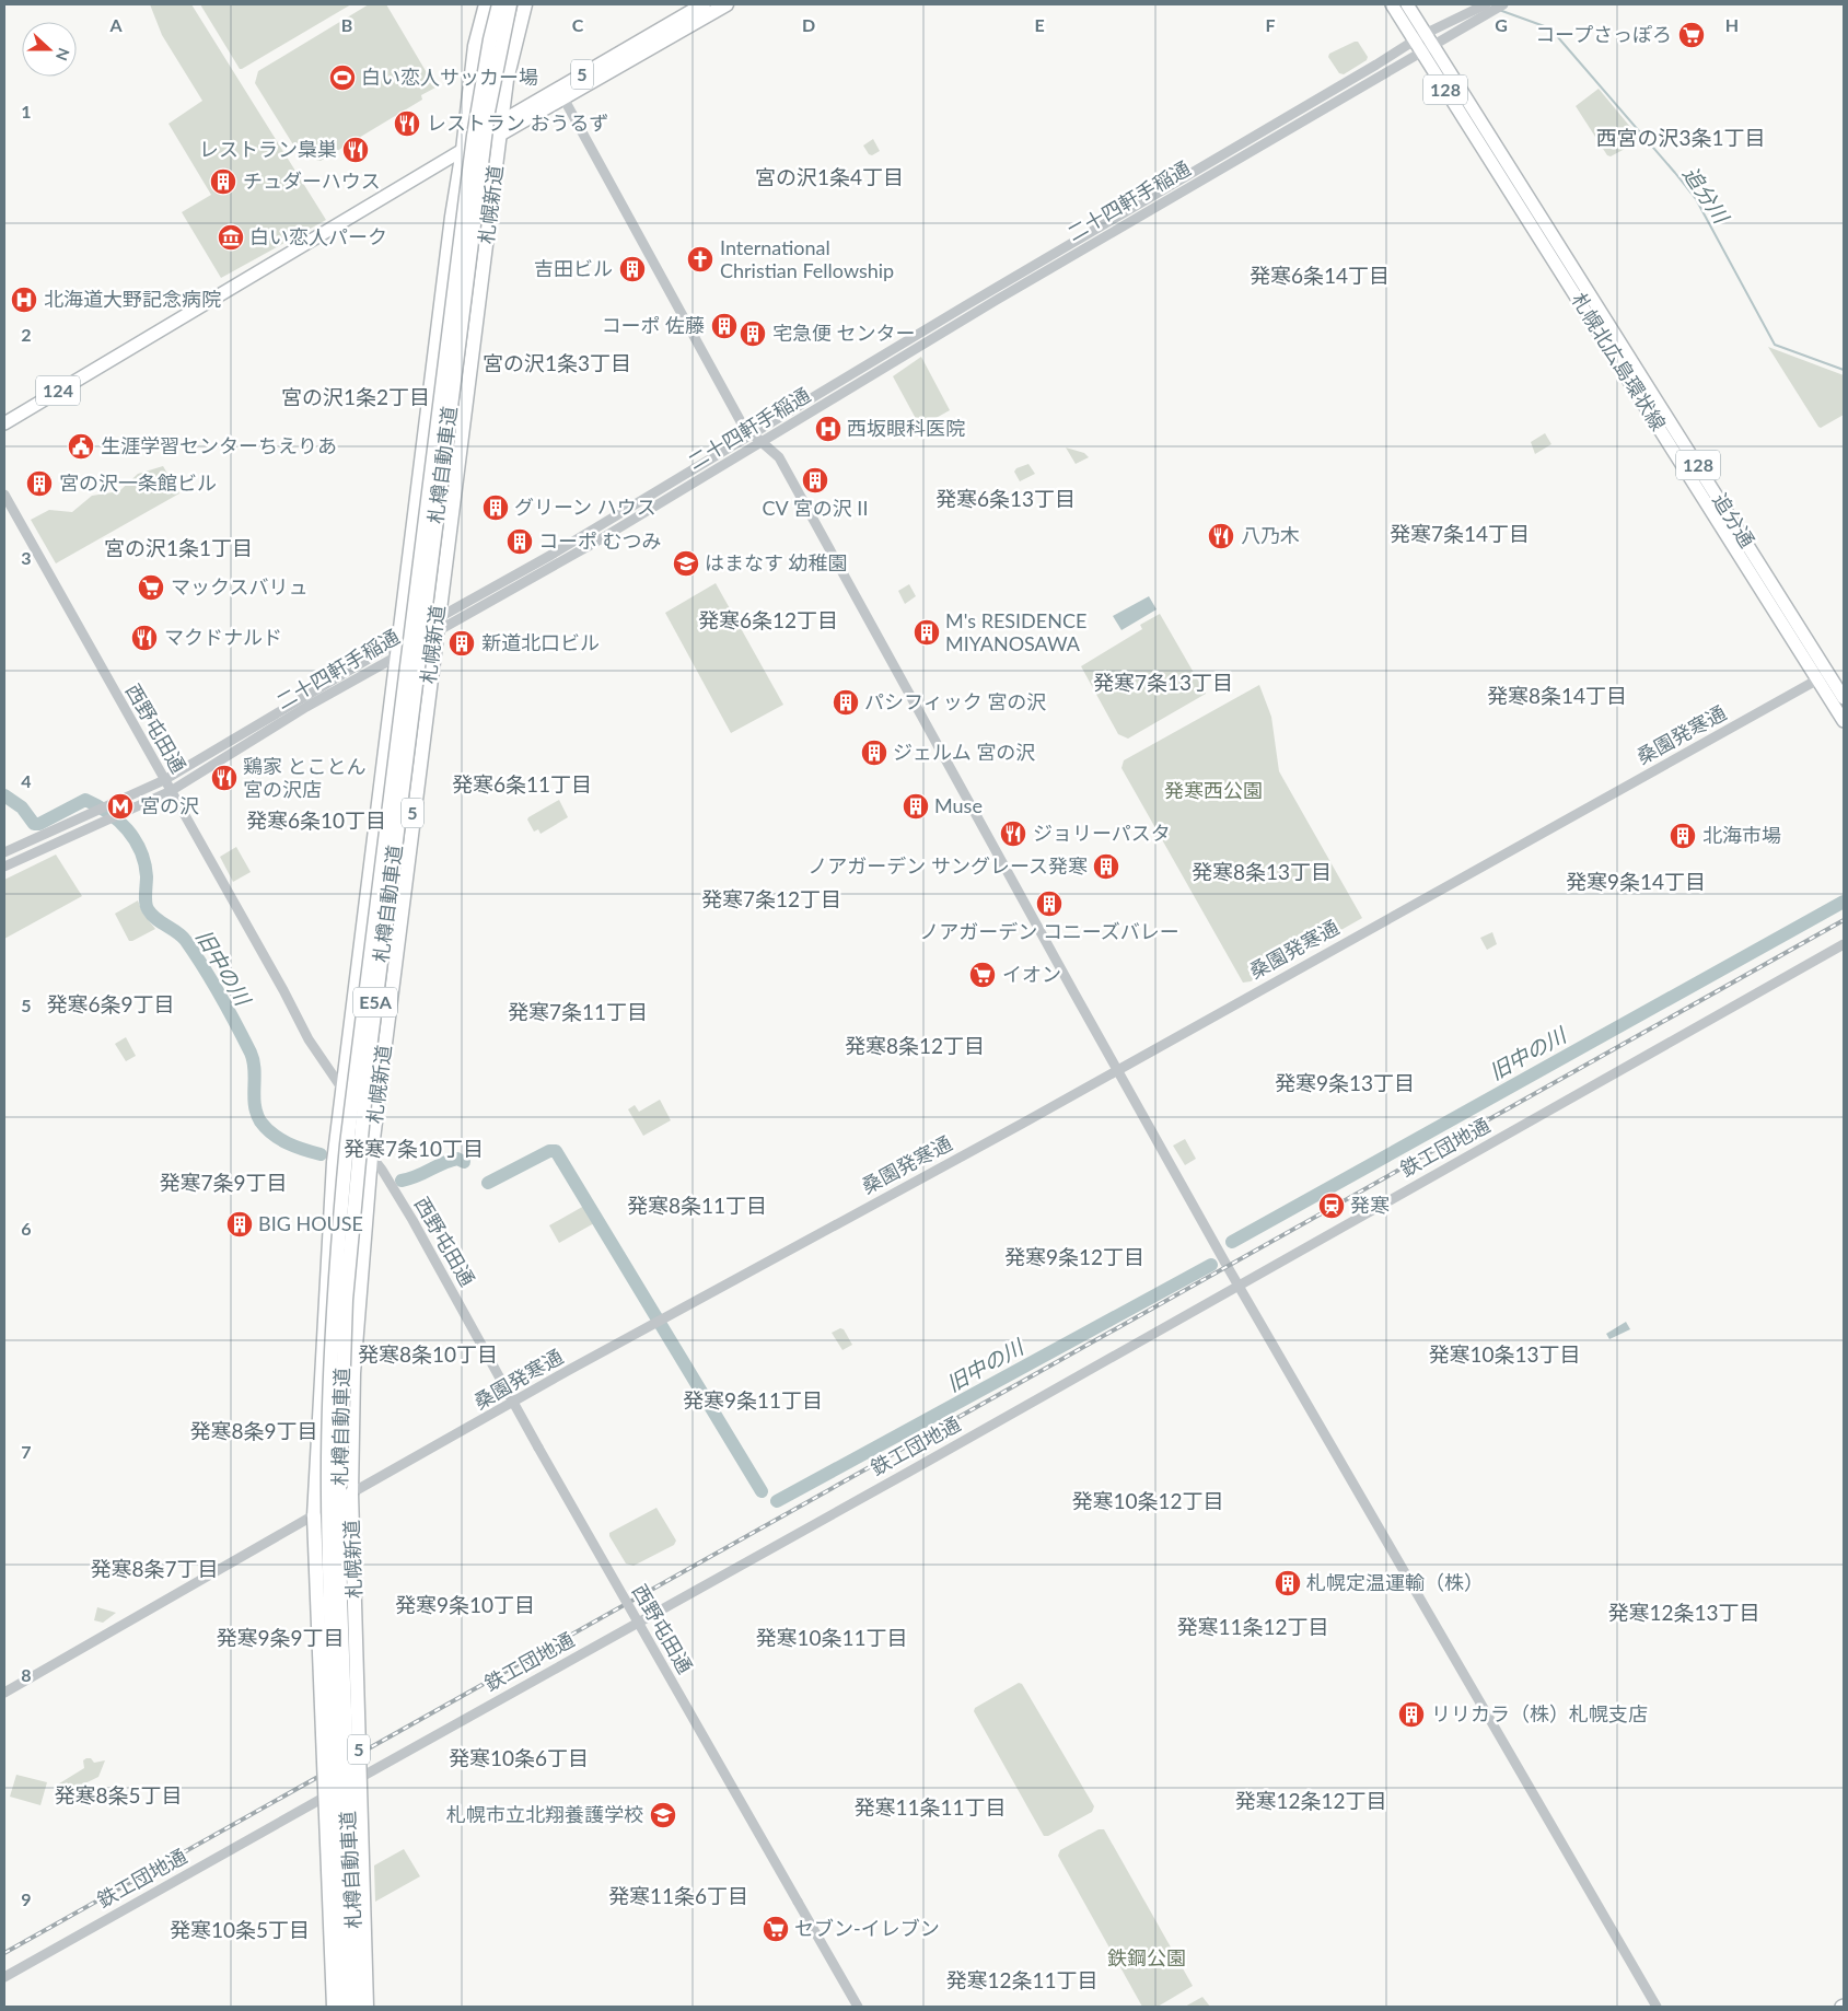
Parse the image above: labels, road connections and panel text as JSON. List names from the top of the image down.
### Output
{
  "streets": {
    "highway": [
      "5",
      "札幌新道",
      "札樽自動車道",
      "E5A"
    ],
    "main road": [
      "128",
      "札幌北広島環状線",
      "124",
      "追分通"
    ],
    "street": [
      "二十四軒手稲通",
      "西野屯田通",
      "桑園発寒通",
      "鉄工団地通"
    ]
  },
  "crossings": [
    ["5", "札幌新道"],
    ["5", "124"],
    ["二十四軒手稲通", "札幌新道"],
    ["二十四軒手稲通", "札幌北広島環状線"],
    ["二十四軒手稲通", "西野屯田通"],
    ["札幌新道", "124"],
    ["札幌新道", "西野屯田通"],
    ["札幌新道", "桑園発寒通"],
    ["札幌北広島環状線", "追分通"],
    ["札幌北広島環状線", "桑園発寒通"],
    ["追分通", "桑園発寒通"],
    ["西野屯田通", "桑園発寒通"]
  ],
  "districts": [
    "西宮の沢3条1丁目",
    "宮の沢1条4丁目",
    "発寒6条14丁目",
    "宮の沢1条3丁目",
    "宮の沢1条2丁目",
    "発寒6条13丁目",
    "発寒7条14丁目",
    "宮の沢1条1丁目",
    "発寒6条12丁目",
    "発寒7条13丁目",
    "発寒8条14丁目",
    "発寒6条11丁目",
    "発寒6条10丁目",
    "発寒8条13丁目",
    "発寒9条14丁目",
    "発寒7条12丁目",
    "発寒6条9丁目",
    "発寒7条11丁目",
    "発寒8条12丁目",
    "発寒9条13丁目",
    "発寒7条10丁目",
    "発寒7条9丁目",
    "発寒8条11丁目",
    "発寒9条12丁目",
    "発寒8条10丁目",
    "発寒10条13丁目",
    "発寒9条11丁目",
    "発寒8条9丁目",
    "発寒10条12丁目",
    "発寒8条7丁目",
    "発寒9条10丁目",
    "発寒12条13丁目",
    "発寒11条12丁目",
    "発寒9条9丁目",
    "発寒10条11丁目",
    "発寒10条6丁目",
    "発寒8条5丁目",
    "発寒12条12丁目",
    "発寒11条11丁目",
    "発寒11条6丁目",
    "発寒10条5丁目",
    "発寒12条11丁目"
  ],
  "water": ["追分川", "旧中の川"],
  "parks": ["発寒西公園", "鉄鋼公園"],
  "places": {
    "supermarket": [
      "コープさっぽろ",
      "マックスバリュ",
      "イオン",
      "セブン-イレブン"
    ],
    "sports": ["白い恋人サッカー場"],
    "restaurant": [
      "レストラン おうるず",
      "レストラン梟巣",
      "八乃木",
      "マクドナルド",
      "鶏家 とことん 宮の沢店",
      "ジョリーパスタ"
    ],
    "building": [
      "チュダーハウス",
      "吉田ビル",
      "コーポ 佐藤",
      "宅急便 センター",
      "CV 宮の沢 II",
      "宮の沢一条館ビル",
      "グリーン ハウス",
      "コーポ むつみ",
      "M's RESIDENCE MIYANOSAWA",
      "新道北口ビル",
      "パシフィック 宮の沢",
      "ジェルム 宮の沢",
      "Muse",
      "北海市場",
      "ノアガーデン サングレース発寒",
      "ノアガーデン コニーズバレー",
      "BIG HOUSE",
      "札幌定温運輸（株）",
      "リリカラ（株）札幌支店"
    ],
    "museum": ["白い恋人パーク"],
    "church": ["International Christian Fellowship"],
    "hospital": ["北海道大野記念病院", "西坂眼科医院"],
    "public building": ["生涯学習センターちえりあ"],
    "school or university": ["はまなす 幼稚園", "札幌市立北翔養護学校"],
    "metro station": ["宮の沢"],
    "station": ["発寒"]
  },
  "north": "right",
  "grid": {
    "columns": [
      "A",
      "B",
      "C",
      "D",
      "E",
      "F",
      "G",
      "H"
    ],
    "rows": [
      "1",
      "2",
      "3",
      "4",
      "5",
      "6",
      "7",
      "8",
      "9"
    ]
  }
}
